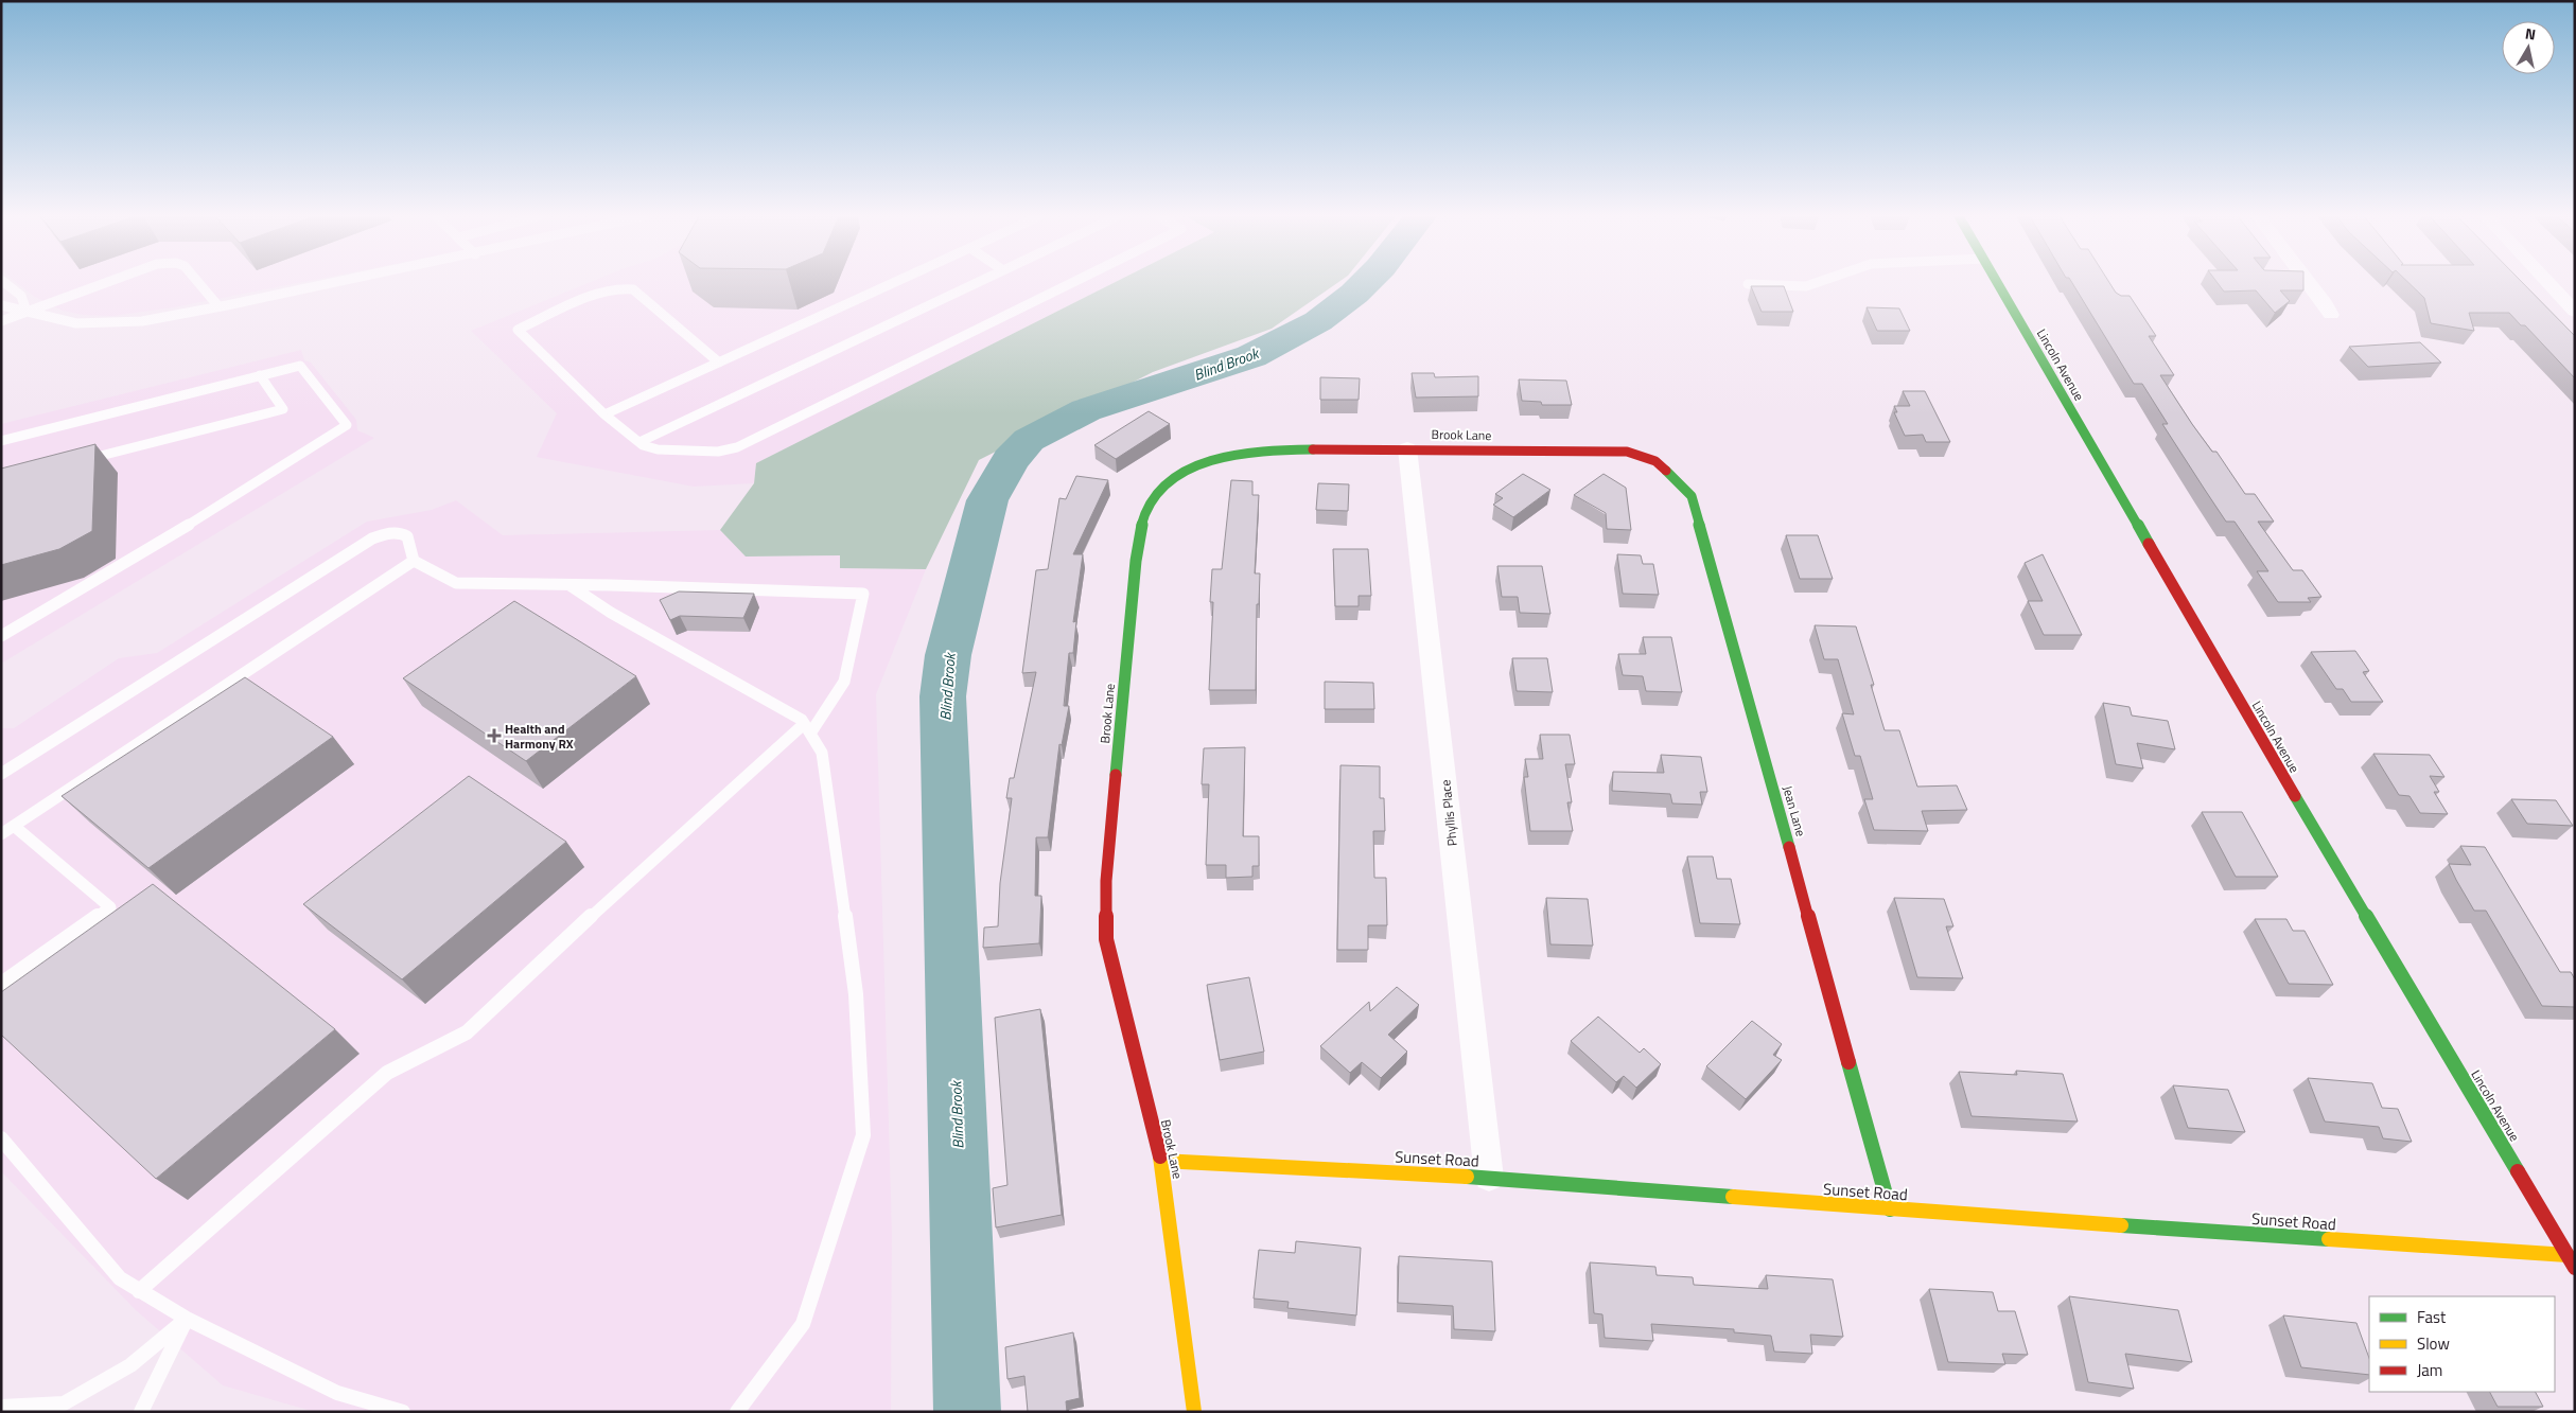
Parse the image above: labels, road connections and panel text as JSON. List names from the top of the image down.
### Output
{
  "streets": {
    "street": [
      "Lincoln Avenue",
      "Brook Lane",
      "Jean Lane",
      "Phyllis Place",
      "Sunset Road"
    ]
  },
  "crossings": [
    ["Lincoln Avenue", "Sunset Road"],
    ["Brook Lane", "Jean Lane"],
    ["Brook Lane", "Phyllis Place"],
    ["Brook Lane", "Sunset Road"],
    ["Jean Lane", "Sunset Road"],
    ["Phyllis Place", "Sunset Road"]
  ],
  "water": ["Blind Brook"],
  "places": {
    "health": ["Health and Harmony RX"]
  },
  "legend": ["Fast", "Slow", "Jam"],
  "north": "top"
}
